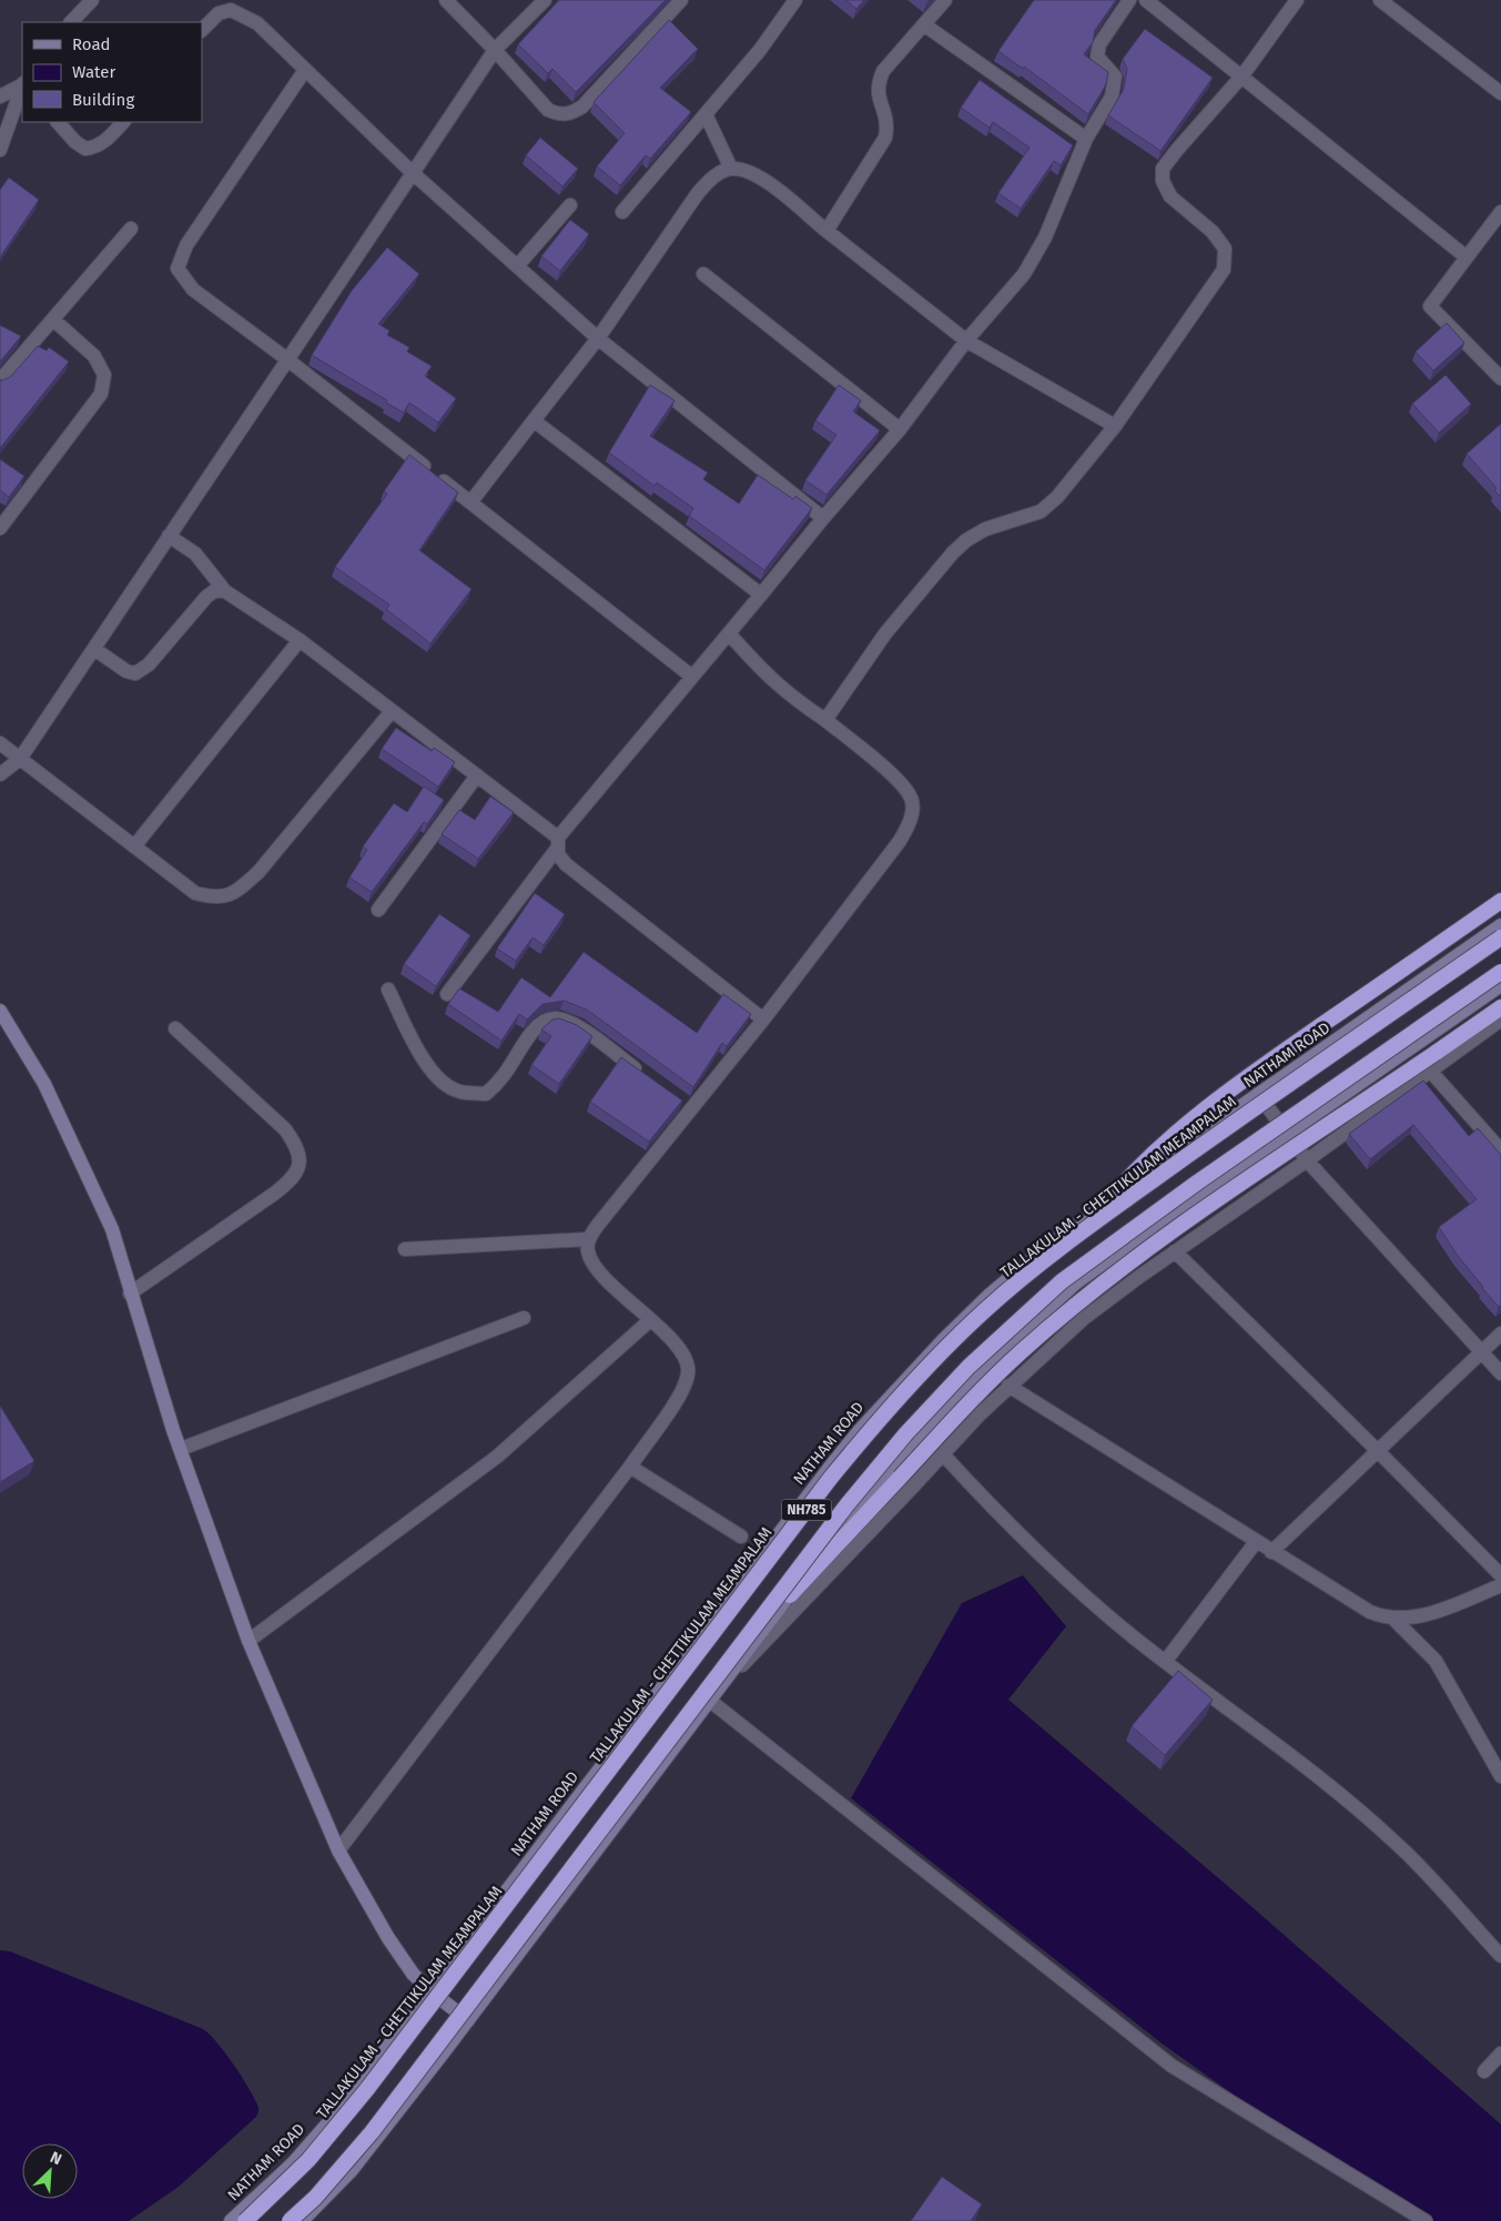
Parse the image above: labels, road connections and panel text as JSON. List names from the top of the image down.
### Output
{
  "streets": {
    "highway": ["TALLAKULAM - CHETTIKULAM MEAMPALAM", "NH785"],
    "main road": ["NATHAM ROAD"]
  },
  "legend": ["Road", "Water", "Building"],
  "north": "top right"
}
